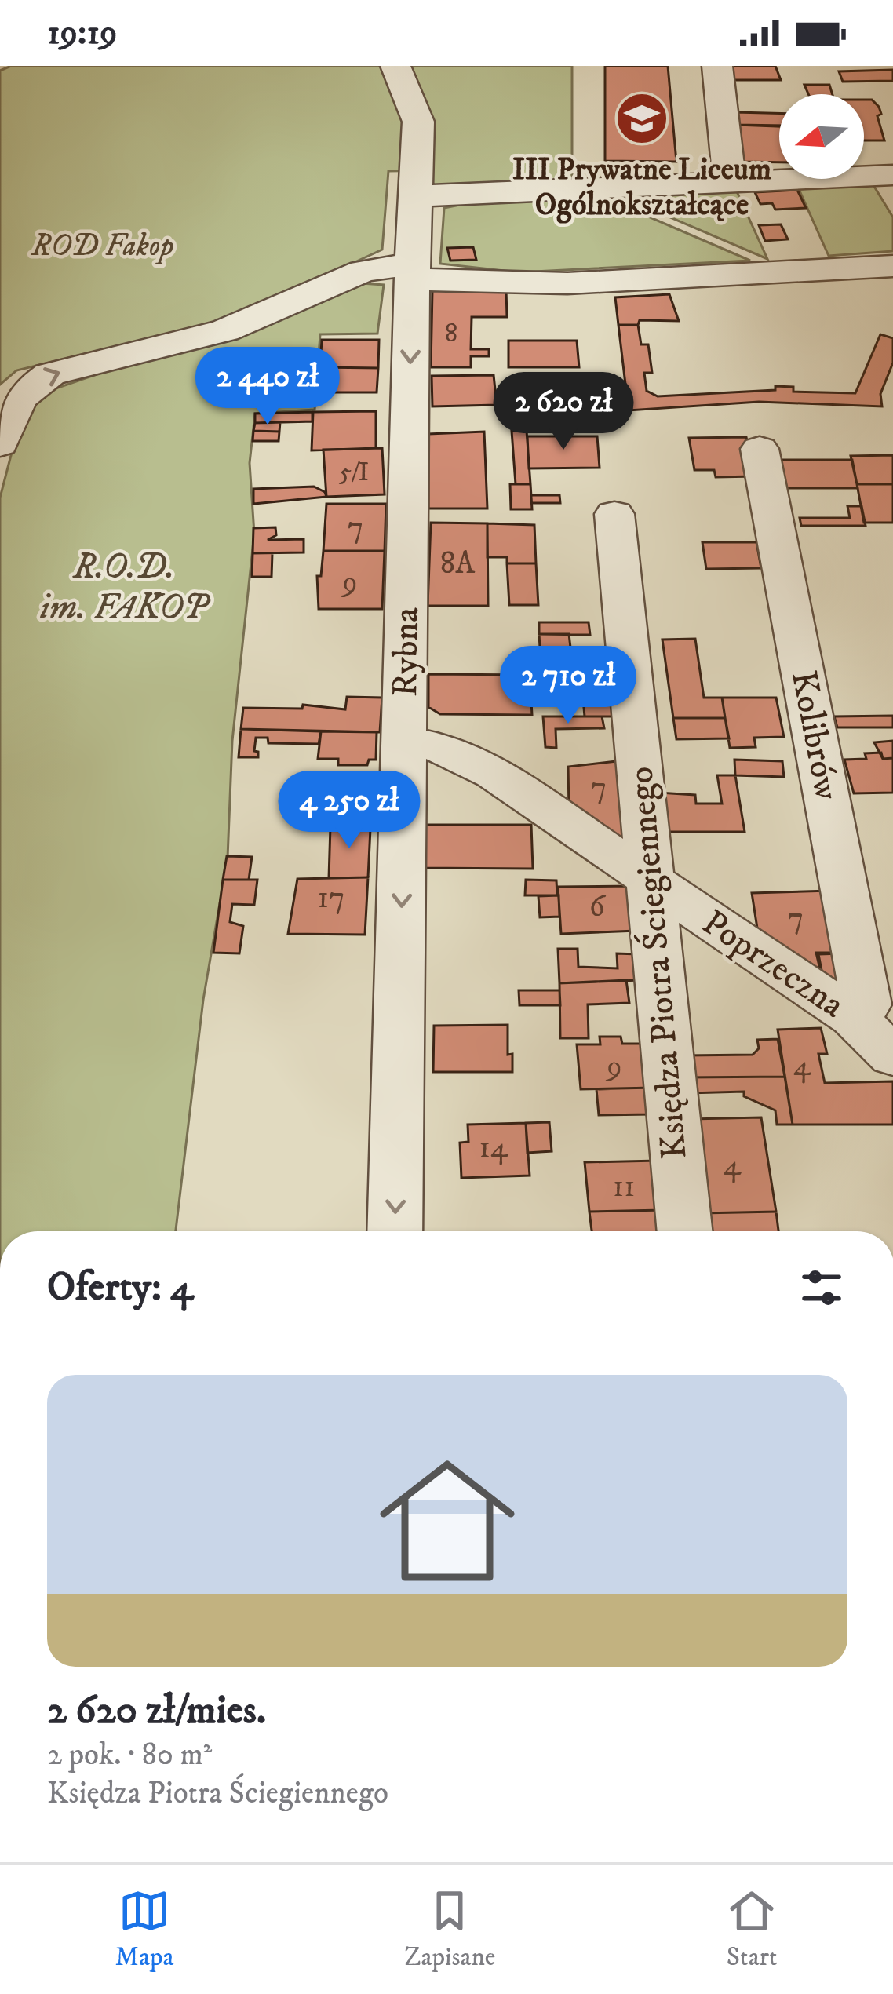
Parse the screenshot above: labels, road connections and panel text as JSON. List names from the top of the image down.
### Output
{
  "streets": {
    "street": [
      "Rybna",
      "Kolibrów",
      "Księdza Piotra Ściegiennego",
      "Poprzeczna"
    ]
  },
  "crossings": [
    ["Rybna", "Poprzeczna"],
    ["Kolibrów", "Poprzeczna"],
    ["Księdza Piotra Ściegiennego", "Poprzeczna"]
  ],
  "one_way": ["Rybna"],
  "parks": ["ROD Fakop", "R.O.D. im. FAKOP"],
  "places": {
    "school or university": ["III Prywatne Liceum Ogólnokształcące"]
  },
  "house_numbers": [
    "8",
    "5/I",
    "7",
    "8A",
    "9",
    "7",
    "17",
    "6",
    "7",
    "4",
    "9",
    "14",
    "4",
    "11"
  ],
  "north": "left",
  "page": {
    "status": "19:19",
    "price": [
      "2 440 zł",
      "2 620 zł",
      "2 710 zł",
      "4 250 zł"
    ],
    "heading": "Oferty: 4",
    "list": [
      {
        "name": "2 620 zł/mies.",
        "note": "2 pok. · 80 m² · Księdza Piotra Ściegiennego"
      }
    ],
    "tabs": ["Mapa", "Zapisane", "Start"]
  }
}
